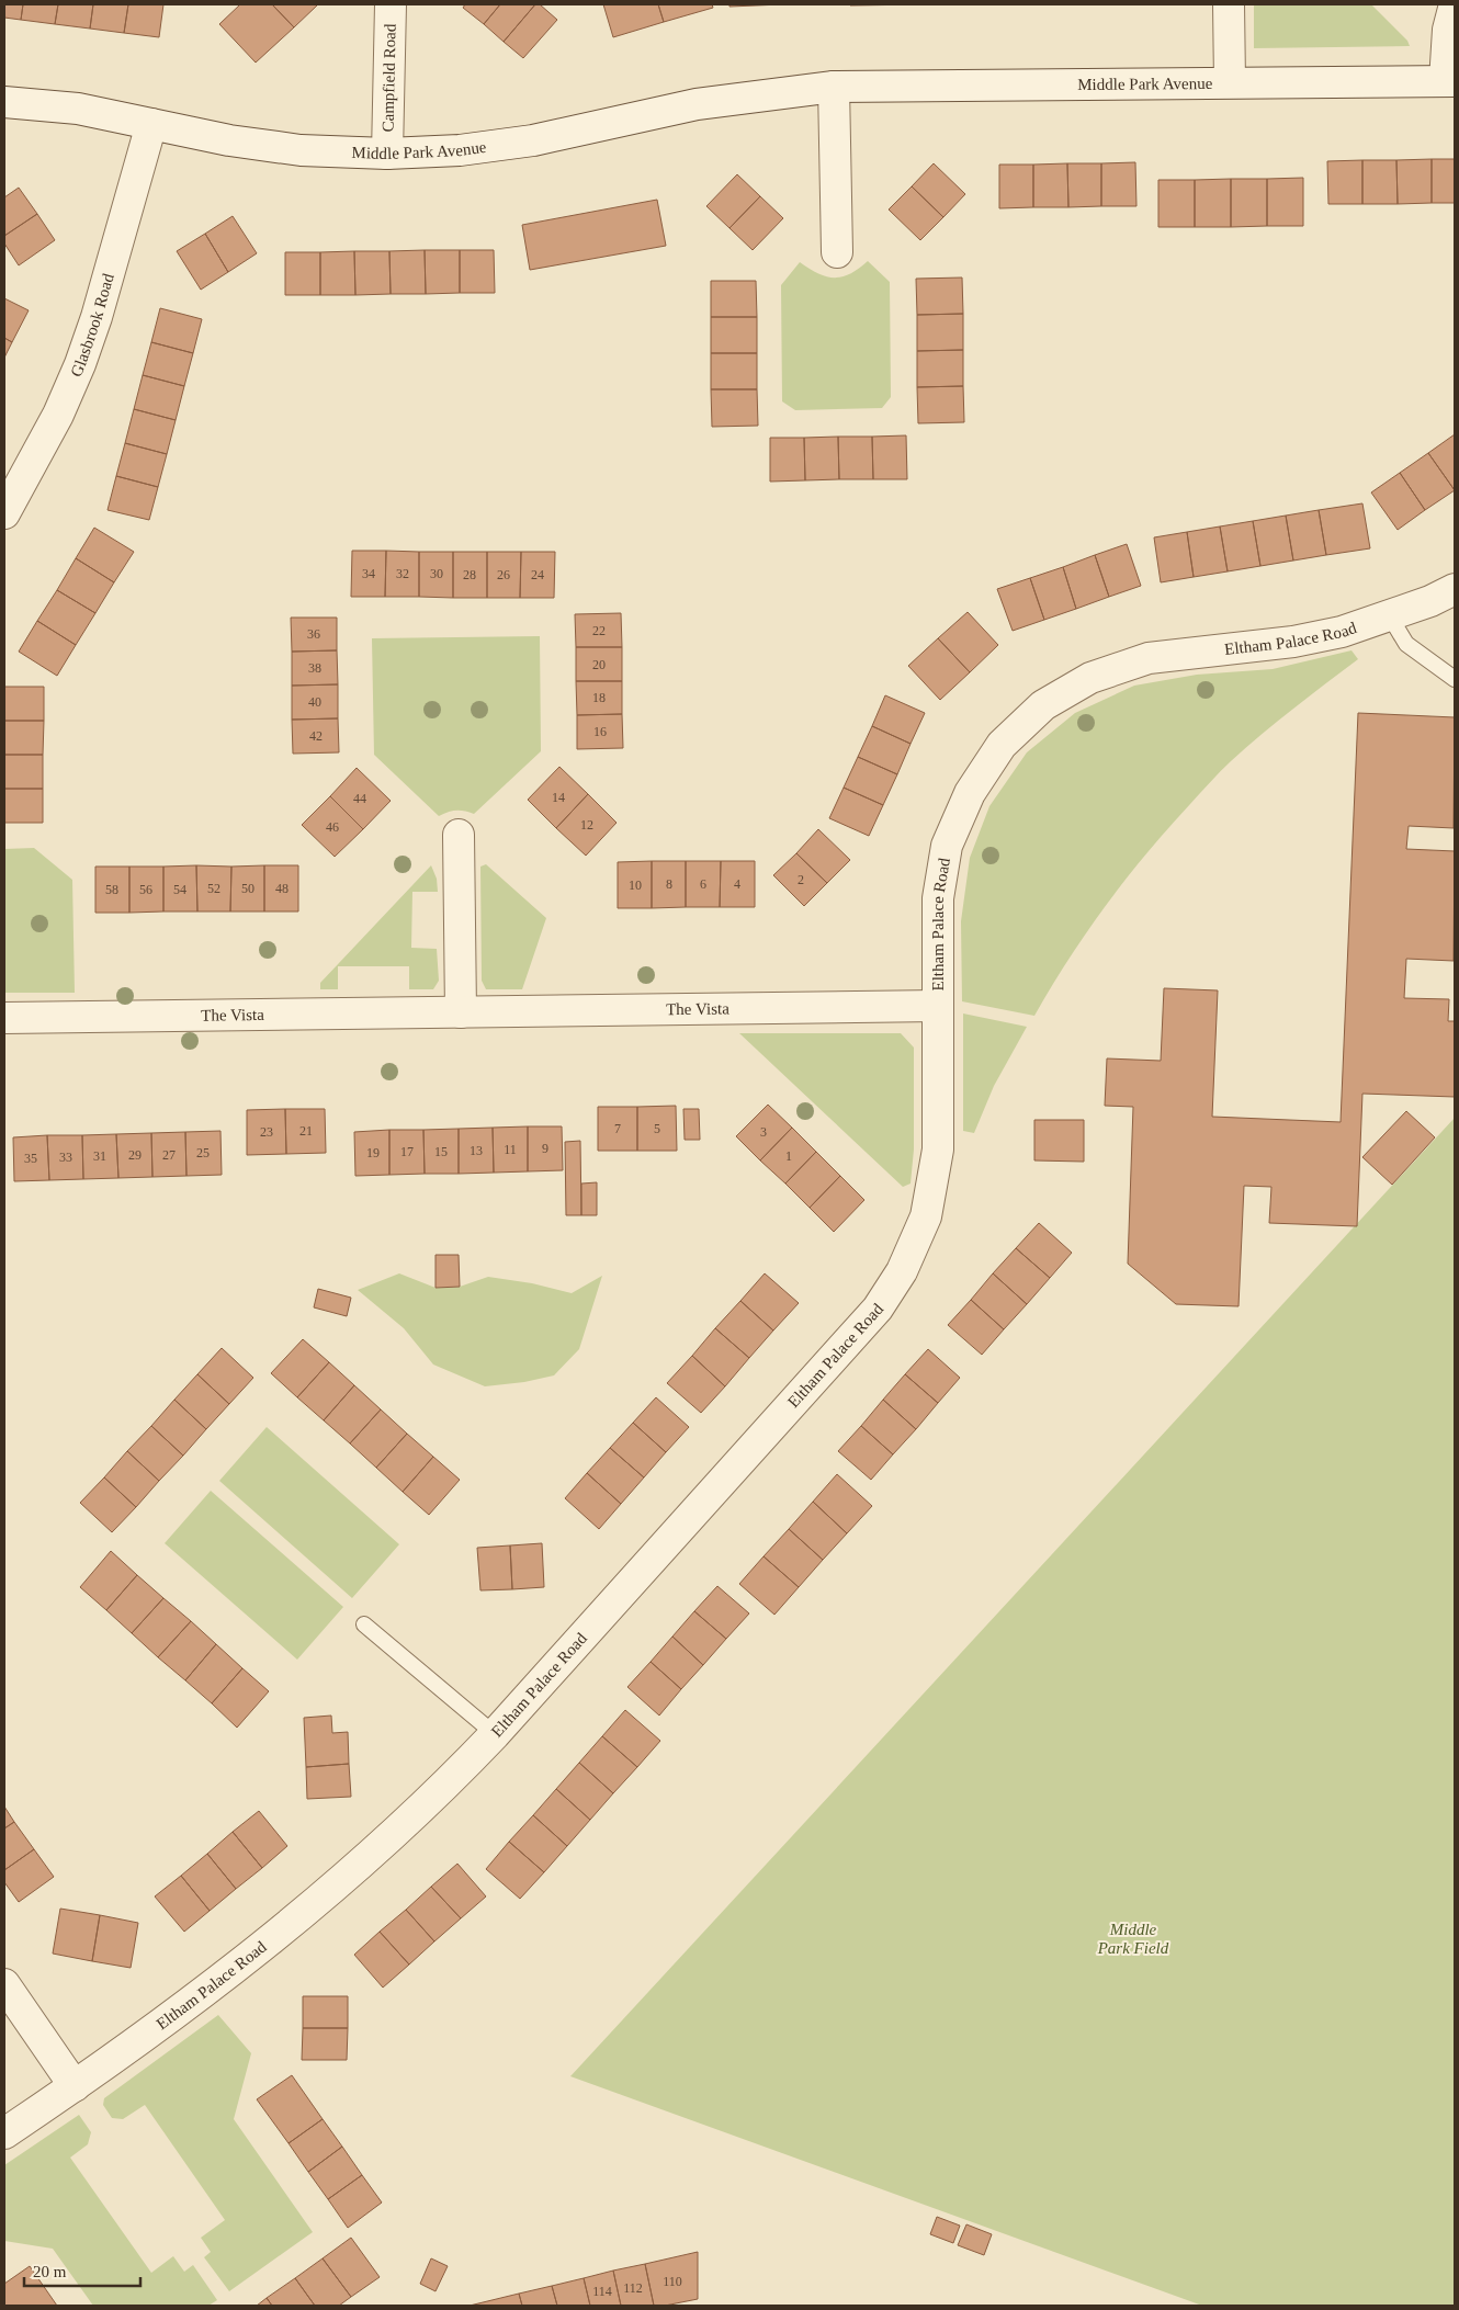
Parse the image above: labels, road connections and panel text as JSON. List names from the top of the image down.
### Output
{
  "streets": {
    "street": [
      "Campfield Road",
      "Middle Park Avenue",
      "Glasbrook Road",
      "Eltham Palace Road",
      "The Vista"
    ]
  },
  "crossings": [
    ["Campfield Road", "Middle Park Avenue"],
    ["Middle Park Avenue", "Glasbrook Road"],
    ["Eltham Palace Road", "The Vista"]
  ],
  "parks": ["Middle Park Field"],
  "house_numbers": [
    "34",
    "32",
    "30",
    "28",
    "26",
    "24",
    "22",
    "36",
    "20",
    "38",
    "18",
    "40",
    "16",
    "42",
    "14",
    "44",
    "12",
    "46",
    "2",
    "8",
    "6",
    "4",
    "10",
    "52",
    "50",
    "48",
    "58",
    "56",
    "54",
    "7",
    "5",
    "21",
    "23",
    "3",
    "9",
    "11",
    "13",
    "17",
    "15",
    "25",
    "19",
    "29",
    "27",
    "31",
    "1",
    "33",
    "35",
    "110",
    "112",
    "114"
  ],
  "scale_bar": "20 m"
}
